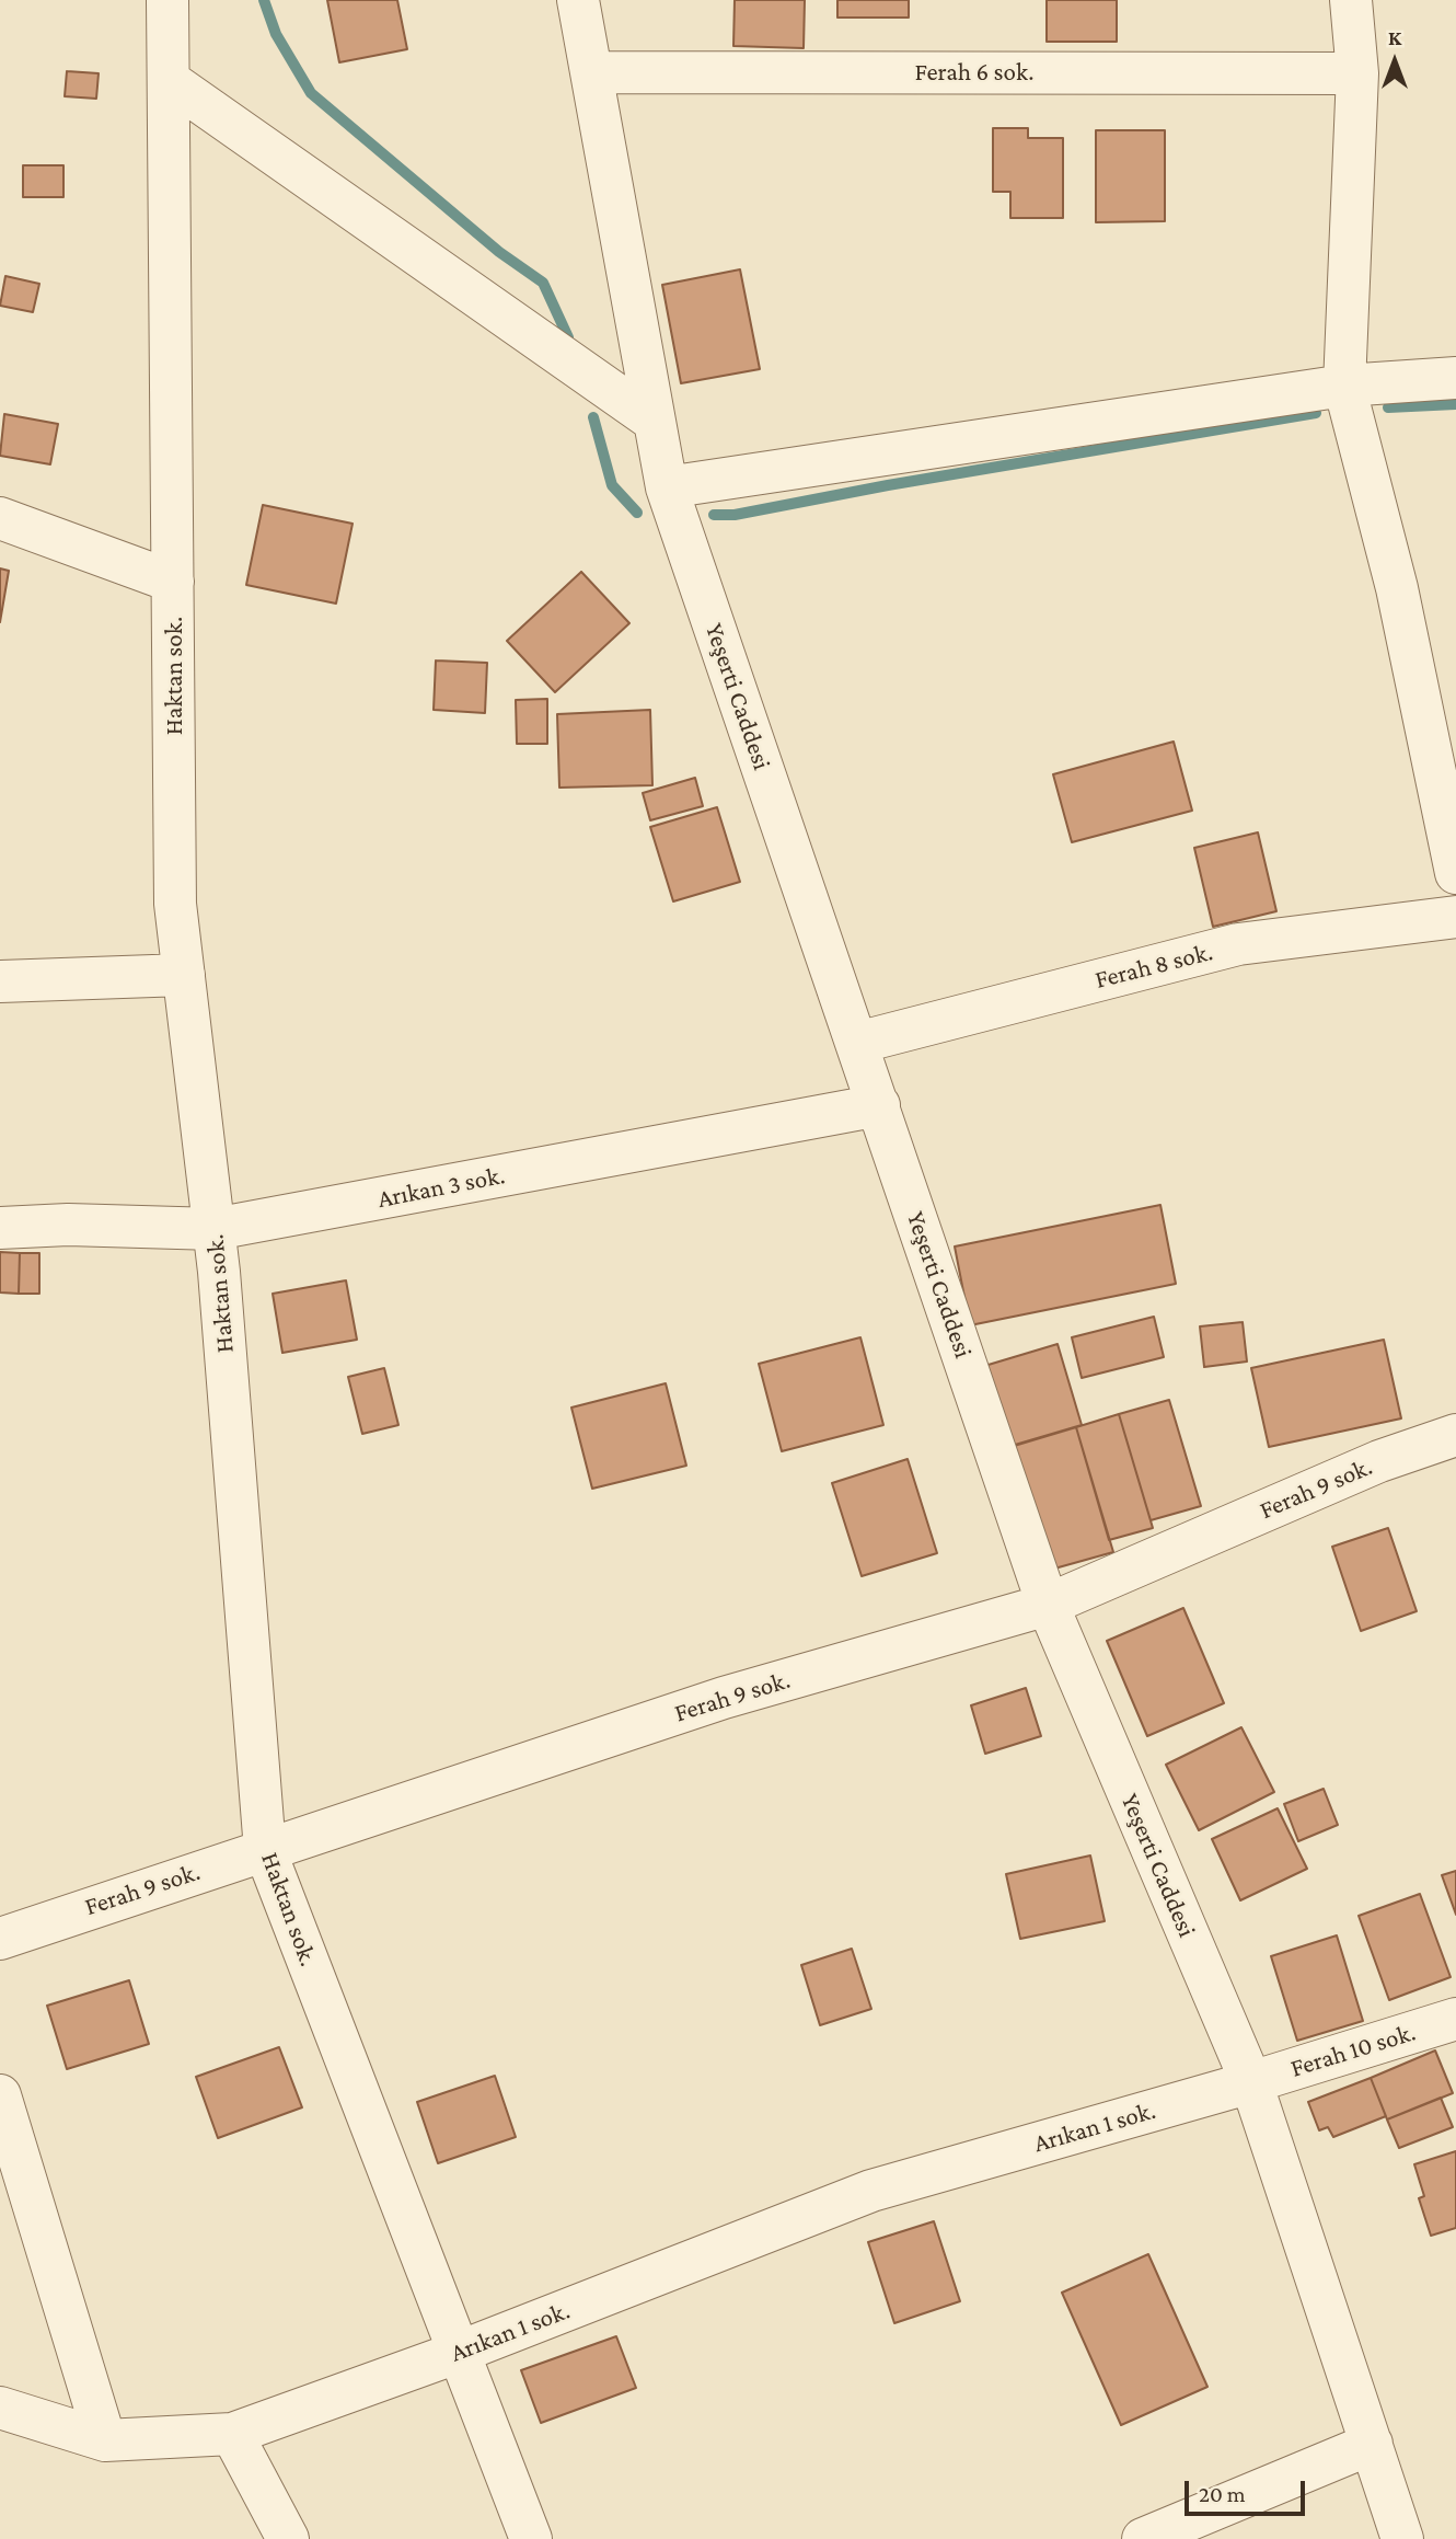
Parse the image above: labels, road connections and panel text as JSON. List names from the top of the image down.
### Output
{
  "streets": {
    "street": [
      "Ferah 6 sok.",
      "Haktan sok.",
      "Yeşerti Caddesi",
      "Ferah 8 sok.",
      "Arıkan 3 sok.",
      "Ferah 9 sok.",
      "Ferah 10 sok.",
      "Arıkan 1 sok."
    ]
  },
  "crossings": [
    ["Ferah 6 sok.", "Yeşerti Caddesi"],
    ["Haktan sok.", "Arıkan 3 sok."],
    ["Haktan sok.", "Ferah 9 sok."],
    ["Haktan sok.", "Arıkan 1 sok."],
    ["Yeşerti Caddesi", "Ferah 8 sok."],
    ["Yeşerti Caddesi", "Arıkan 3 sok."],
    ["Yeşerti Caddesi", "Ferah 9 sok."],
    ["Yeşerti Caddesi", "Ferah 10 sok."],
    ["Yeşerti Caddesi", "Arıkan 1 sok."],
    ["Ferah 10 sok.", "Arıkan 1 sok."]
  ],
  "scale_bar": "20 m",
  "north": "top"
}
